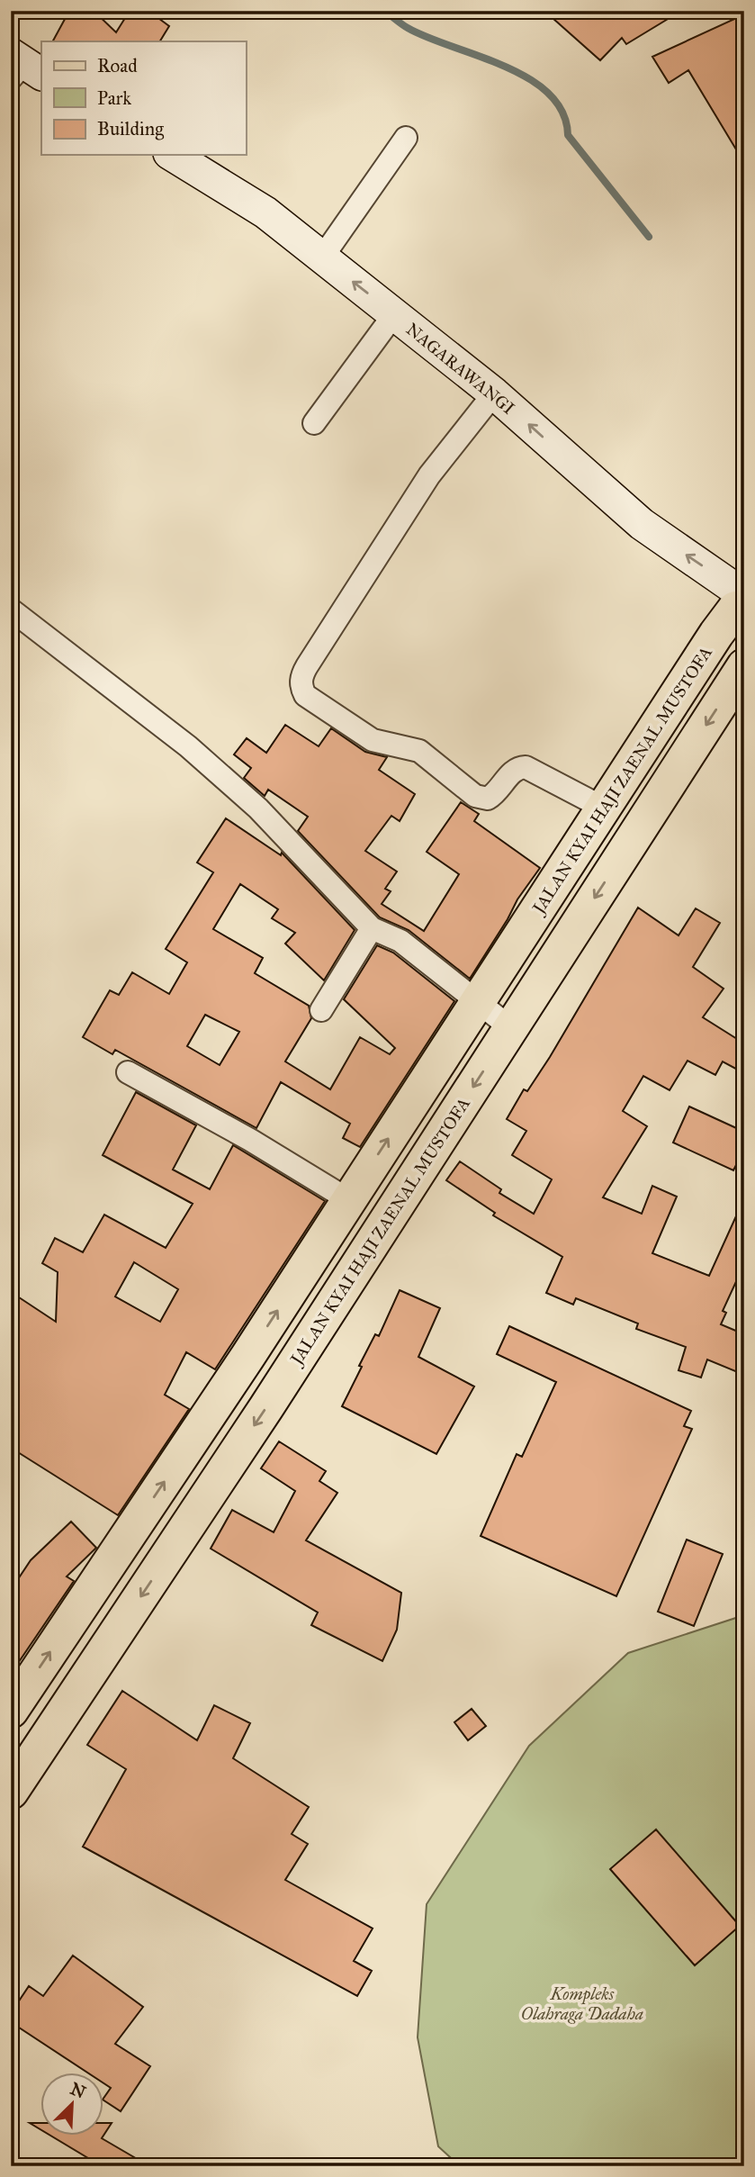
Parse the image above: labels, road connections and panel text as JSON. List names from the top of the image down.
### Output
{
  "streets": {
    "main road": ["NAGARAWANGI", "JALAN KYAI HAJI ZAENAL MUSTOFA"]
  },
  "crossings": [
    ["NAGARAWANGI", "JALAN KYAI HAJI ZAENAL MUSTOFA"]
  ],
  "one_way": ["NAGARAWANGI"],
  "parks": ["Kompleks Olahraga Dadaha"],
  "legend": ["Road", "Park", "Building"],
  "north": "top right"
}
